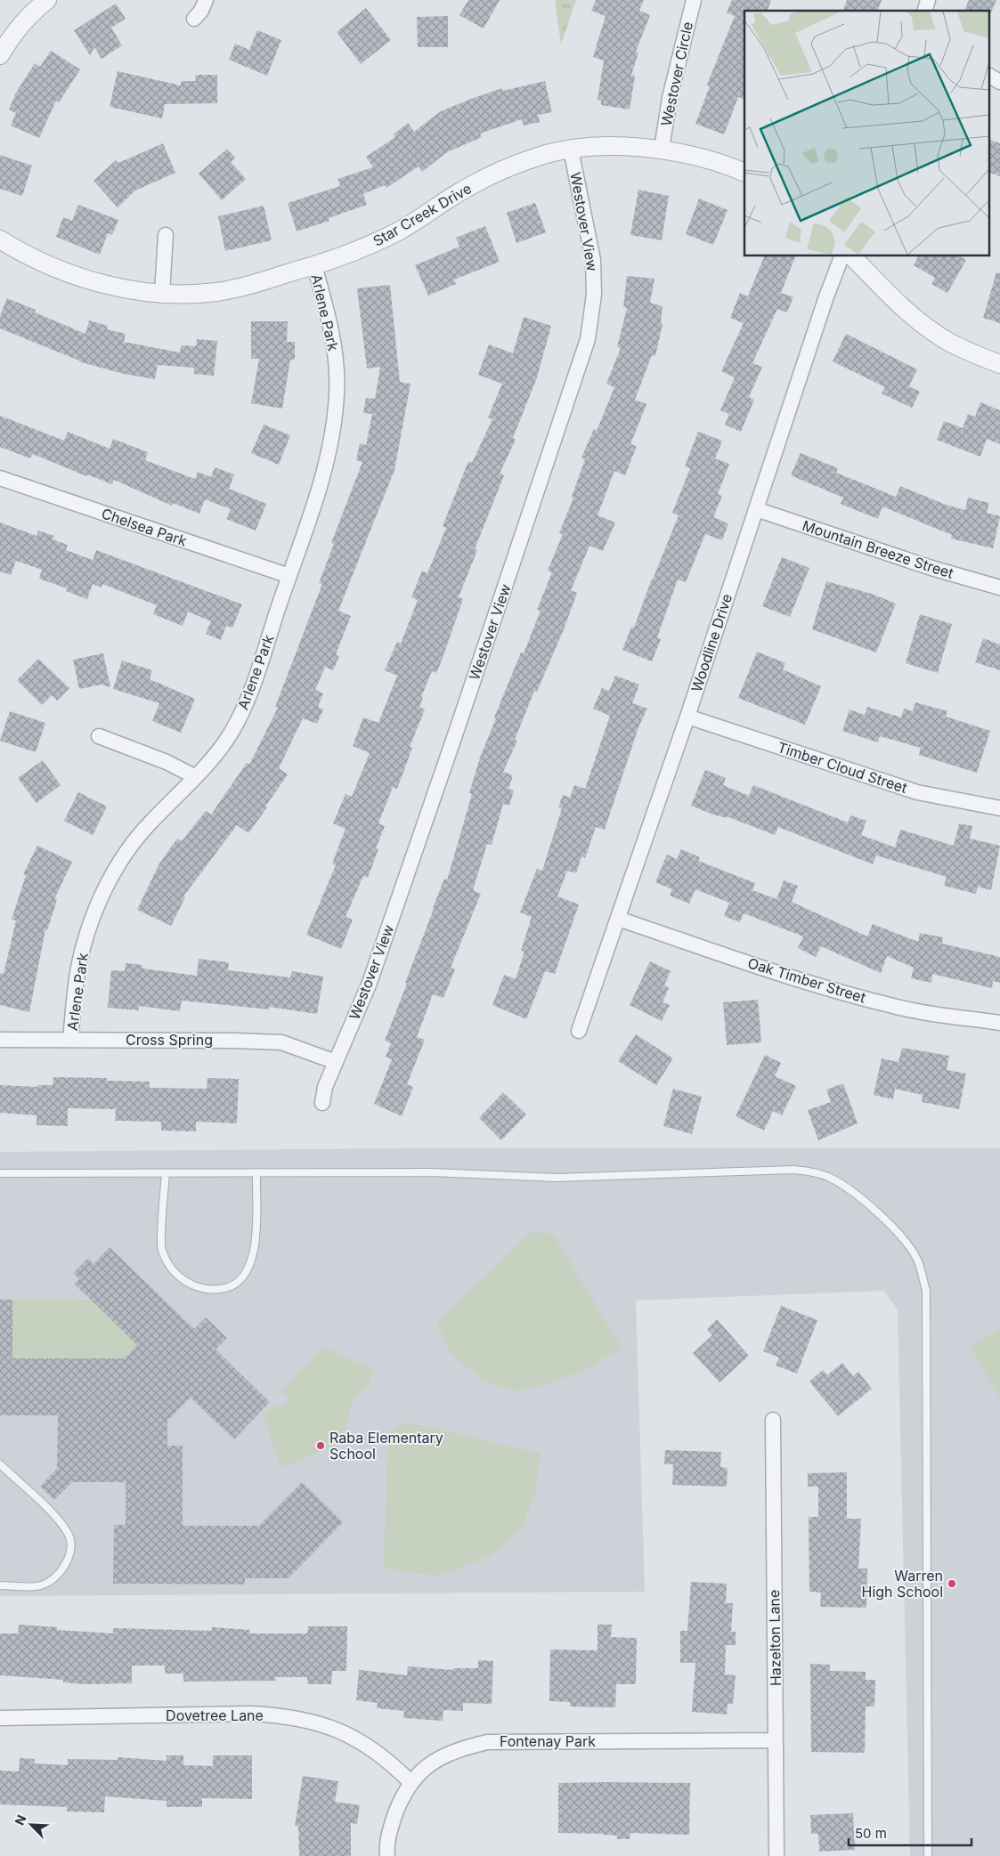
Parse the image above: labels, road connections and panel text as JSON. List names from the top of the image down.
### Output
{
  "streets": {
    "street": [
      "Westover Circle",
      "Star Creek Drive",
      "Westover View",
      "Arlene Park",
      "Chelsea Park",
      "Mountain Breeze Street",
      "Woodline Drive",
      "Timber Cloud Street",
      "Oak Timber Street",
      "Cross Spring",
      "Hazelton Lane",
      "Dovetree Lane",
      "Fontenay Park"
    ]
  },
  "crossings": [
    ["Westover Circle", "Star Creek Drive"],
    ["Star Creek Drive", "Westover View"],
    ["Star Creek Drive", "Arlene Park"],
    ["Westover View", "Cross Spring"],
    ["Arlene Park", "Chelsea Park"],
    ["Arlene Park", "Cross Spring"],
    ["Mountain Breeze Street", "Woodline Drive"],
    ["Woodline Drive", "Timber Cloud Street"],
    ["Woodline Drive", "Oak Timber Street"],
    ["Hazelton Lane", "Fontenay Park"],
    ["Dovetree Lane", "Fontenay Park"]
  ],
  "places": ["Raba Elementary School", "Warren High School"],
  "scale_bar": "50 m",
  "north": "top left"
}
